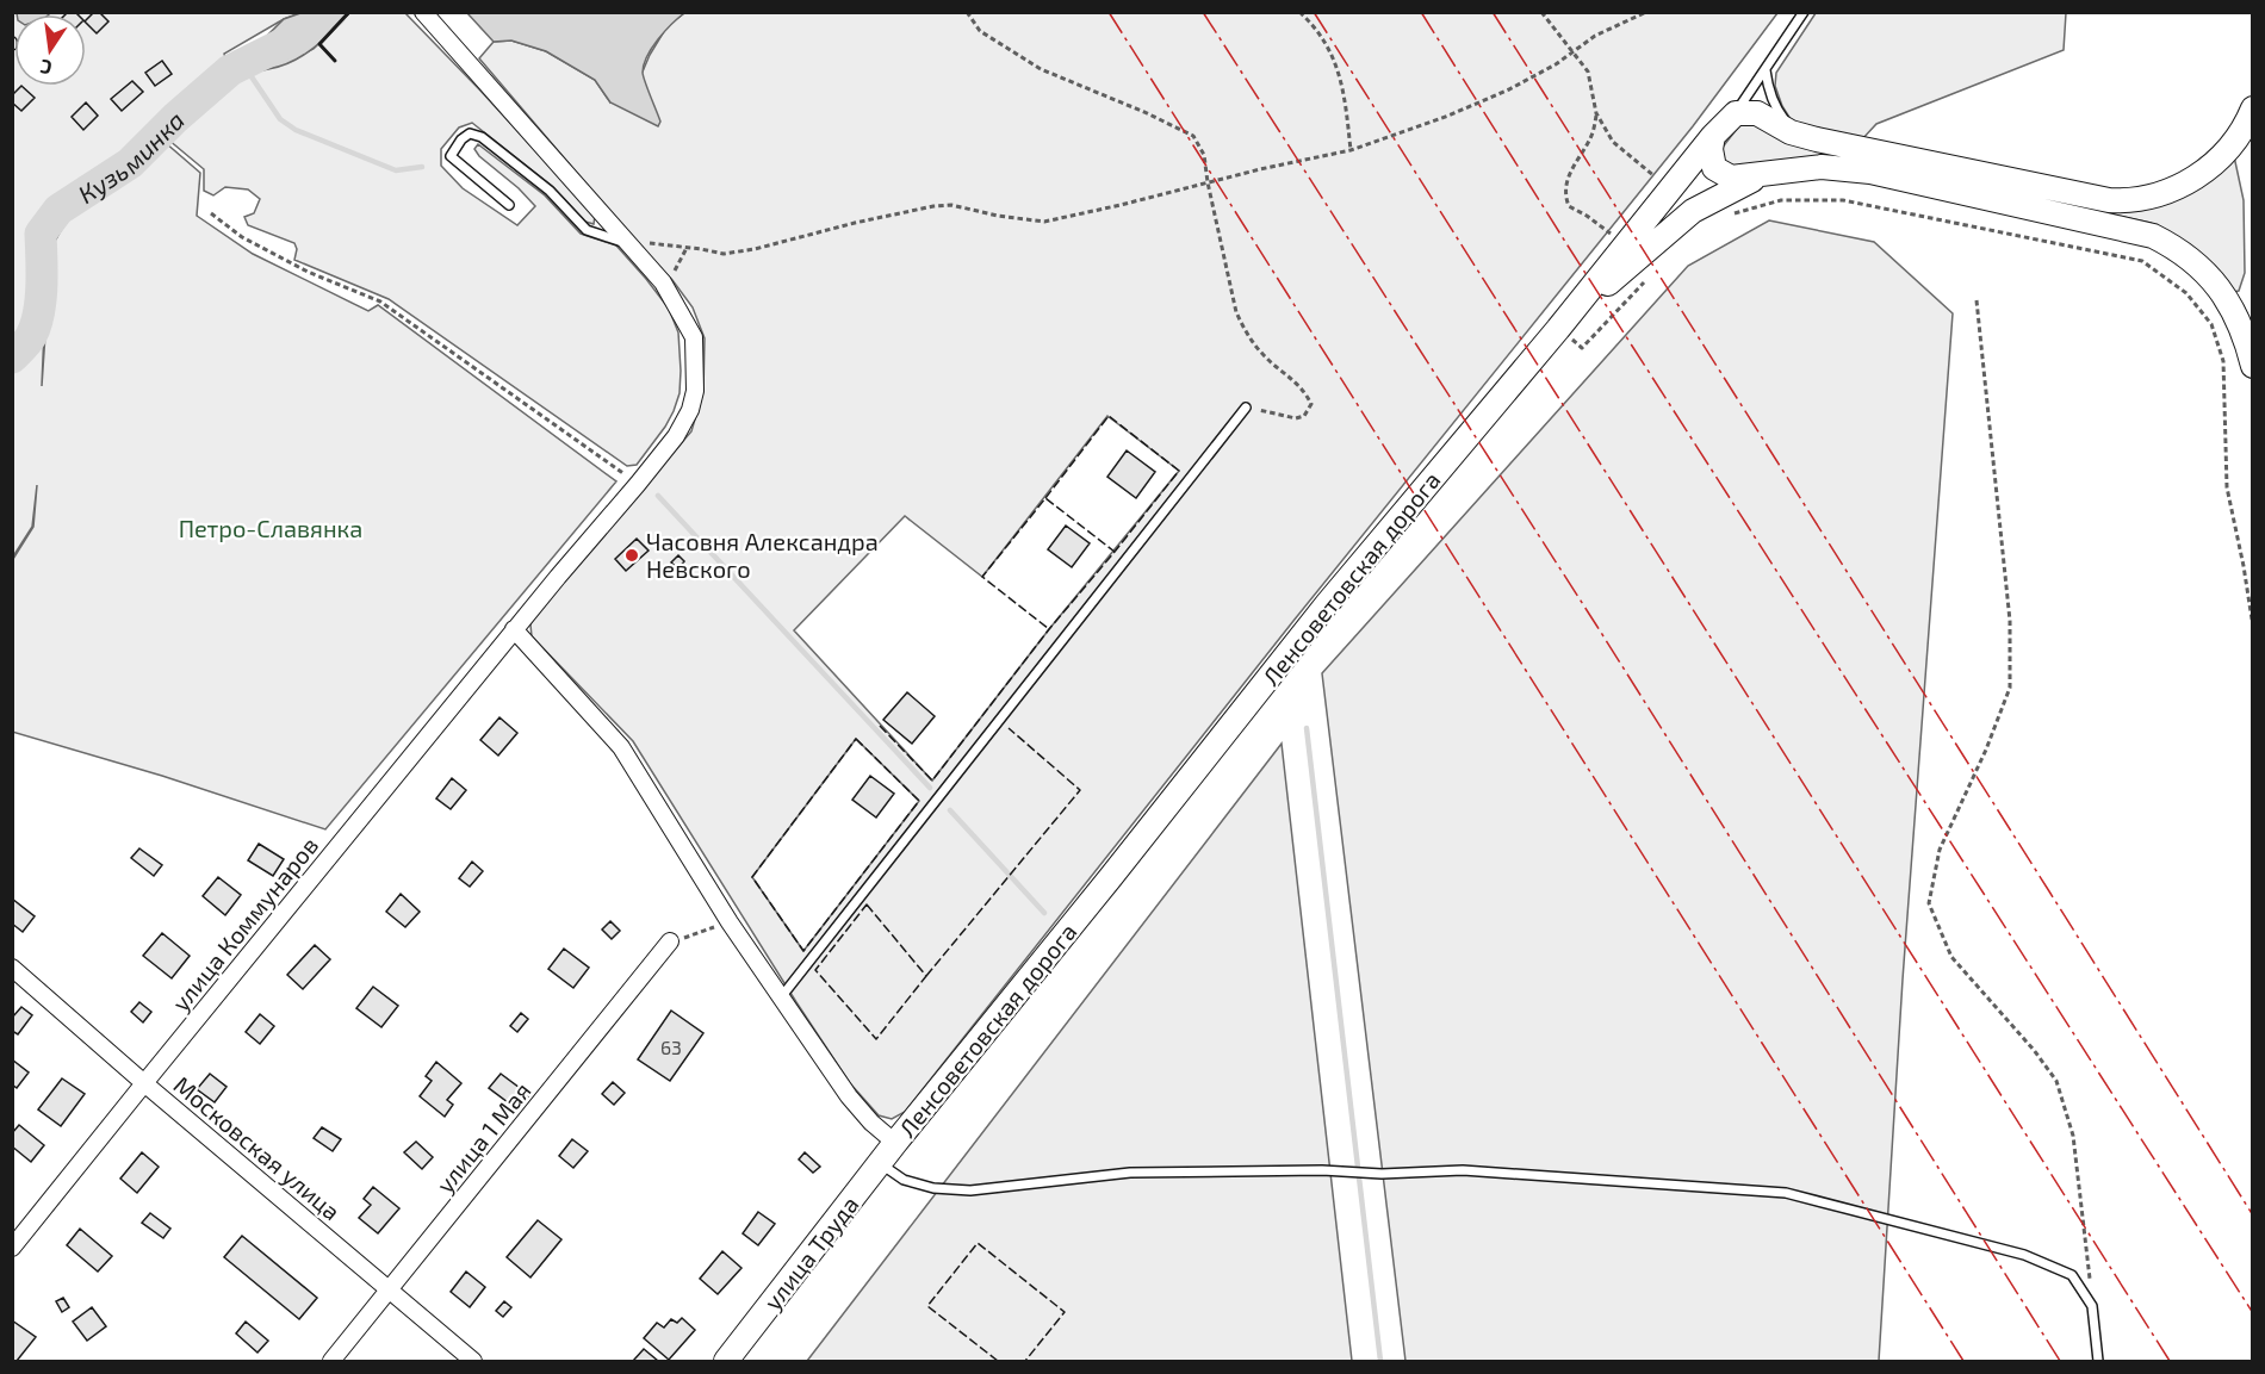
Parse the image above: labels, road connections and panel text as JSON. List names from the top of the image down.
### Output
{
  "streets": {
    "street": [
      "Ленсоветовская дорога",
      "улица Коммунаров",
      "улица 1 Мая",
      "Московская улица",
      "улица Труда"
    ]
  },
  "crossings": [
    ["Ленсоветовская дорога", "улица Труда"],
    ["улица Коммунаров", "Московская улица"],
    ["улица 1 Мая", "Московская улица"]
  ],
  "water": ["Кузьминка"],
  "parks": ["Петро-Славянка"],
  "places": ["Часовня Александра Невского"],
  "house_numbers": ["63"],
  "north": "bottom"
}
